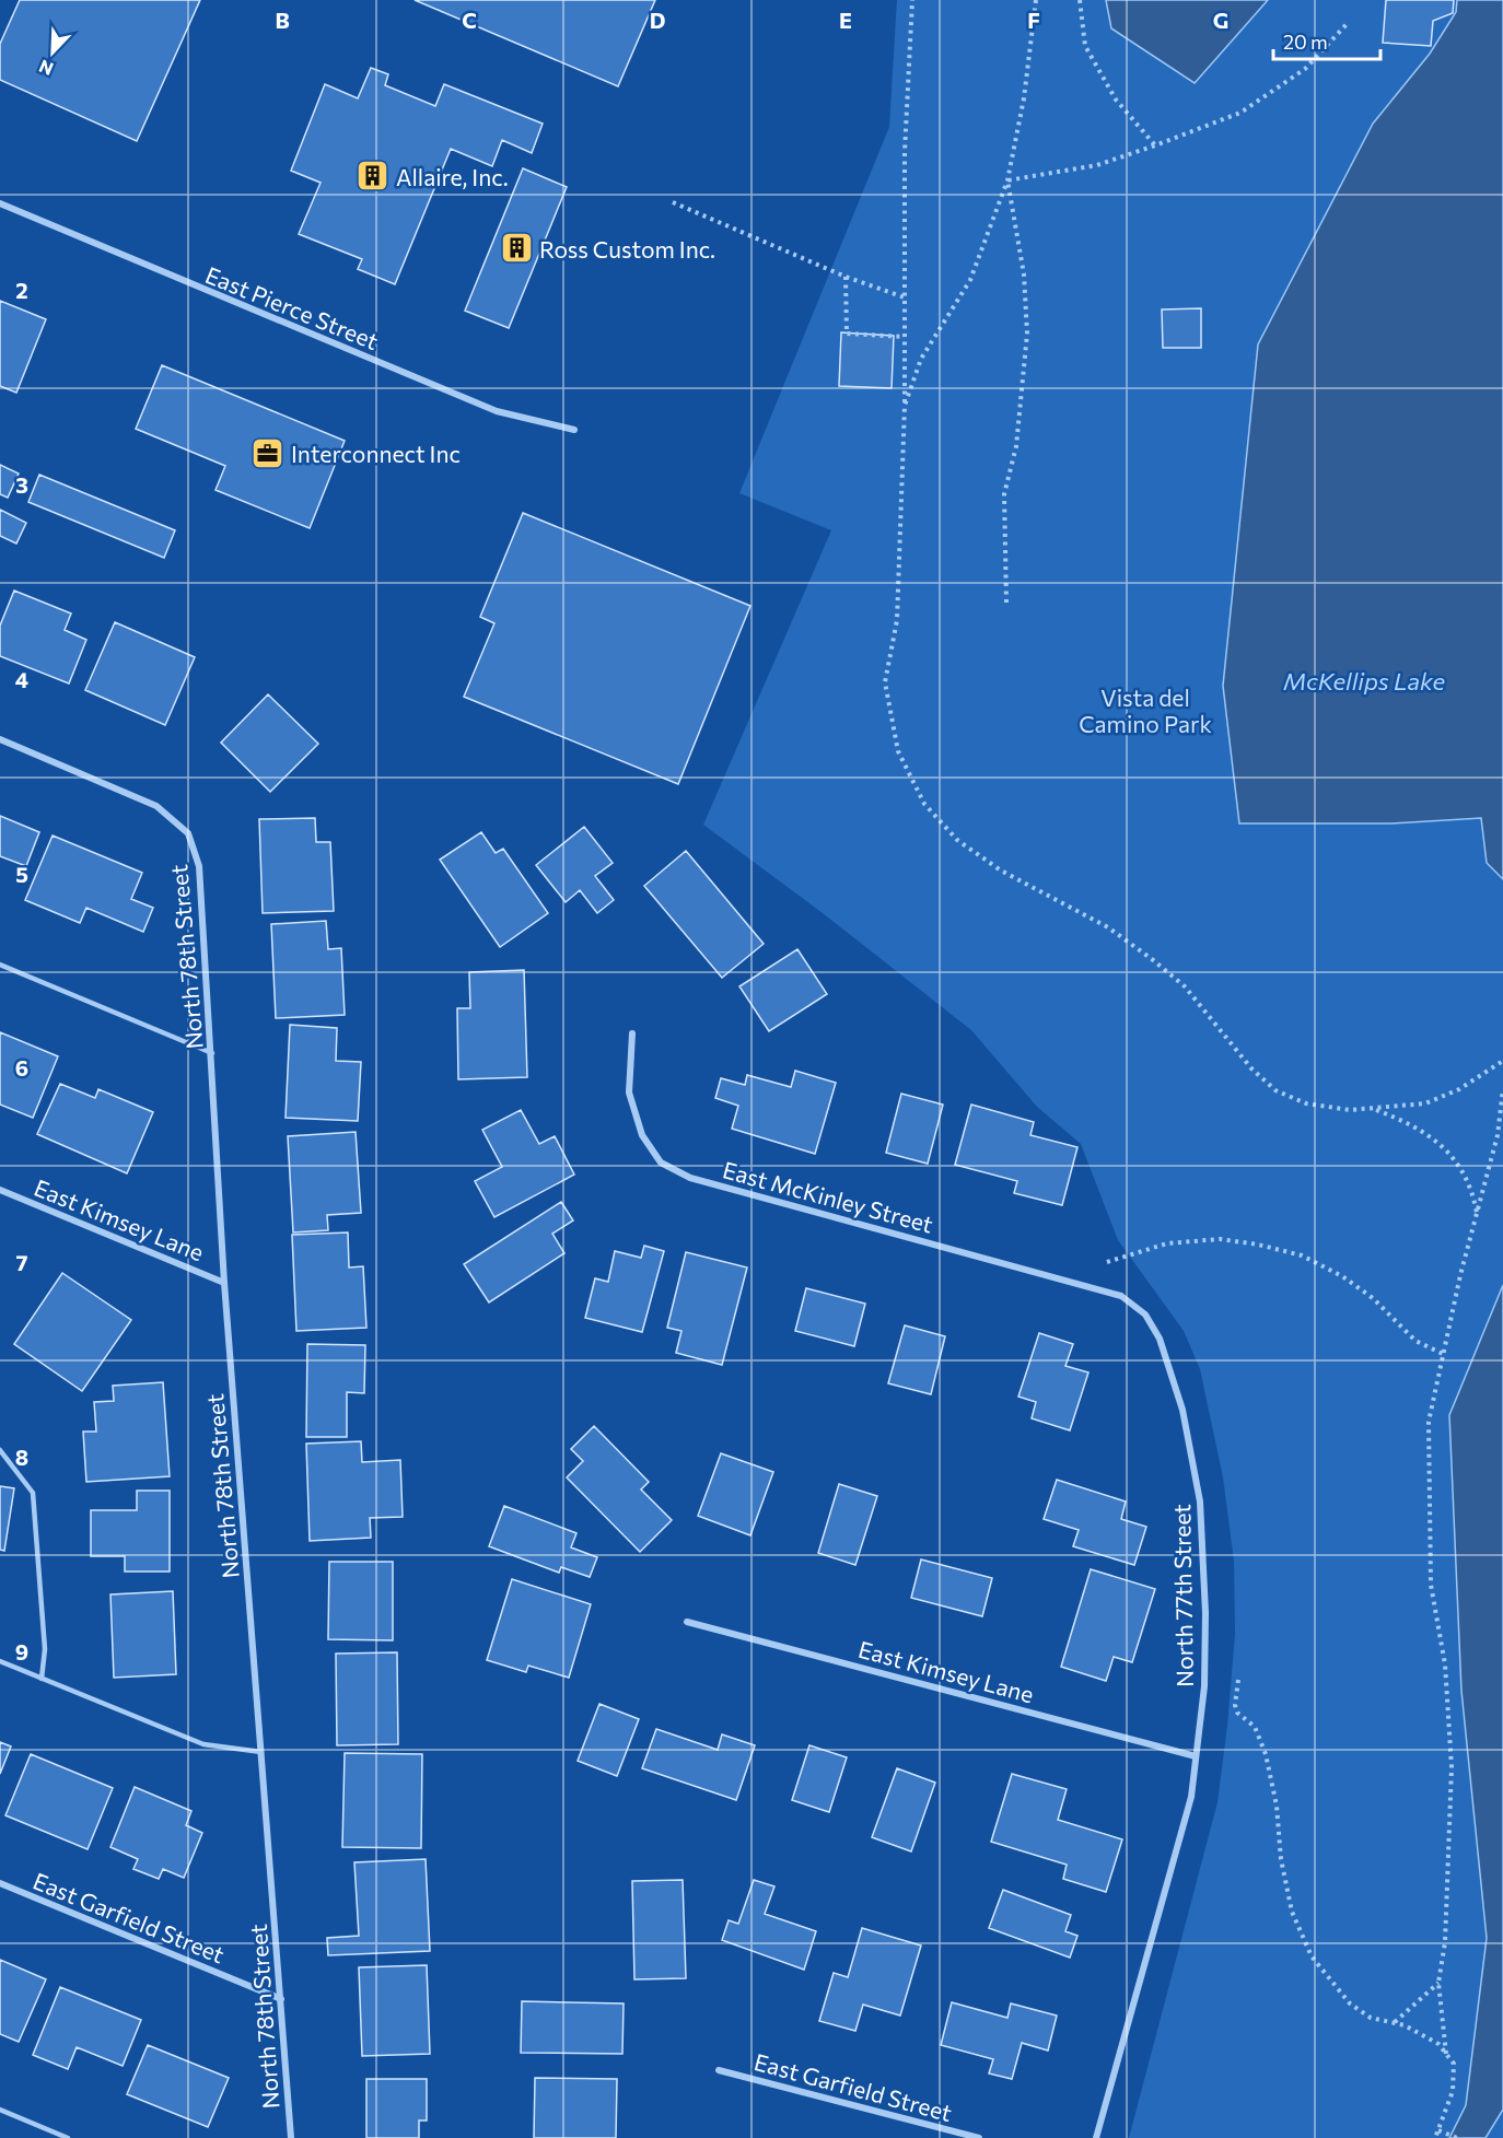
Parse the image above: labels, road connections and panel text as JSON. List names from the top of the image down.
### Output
{
  "streets": {
    "street": [
      "East Pierce Street",
      "North 78th Street",
      "East McKinley Street",
      "East Kimsey Lane",
      "North 77th Street",
      "East Garfield Street"
    ]
  },
  "crossings": [
    ["North 78th Street", "East Kimsey Lane"],
    ["North 78th Street", "East Garfield Street"],
    ["East McKinley Street", "North 77th Street"],
    ["East Kimsey Lane", "North 77th Street"]
  ],
  "water": ["McKellips Lake"],
  "parks": ["Vista del Camino Park"],
  "places": {
    "building": ["Allaire, Inc.", "Ross Custom Inc."],
    "office": ["Interconnect Inc"]
  },
  "scale_bar": "20 m",
  "north": "bottom left",
  "grid": {
    "columns": [
      "B",
      "C",
      "D",
      "E",
      "F",
      "G"
    ],
    "rows": [
      "2",
      "3",
      "4",
      "5",
      "6",
      "7",
      "8",
      "9"
    ]
  }
}
